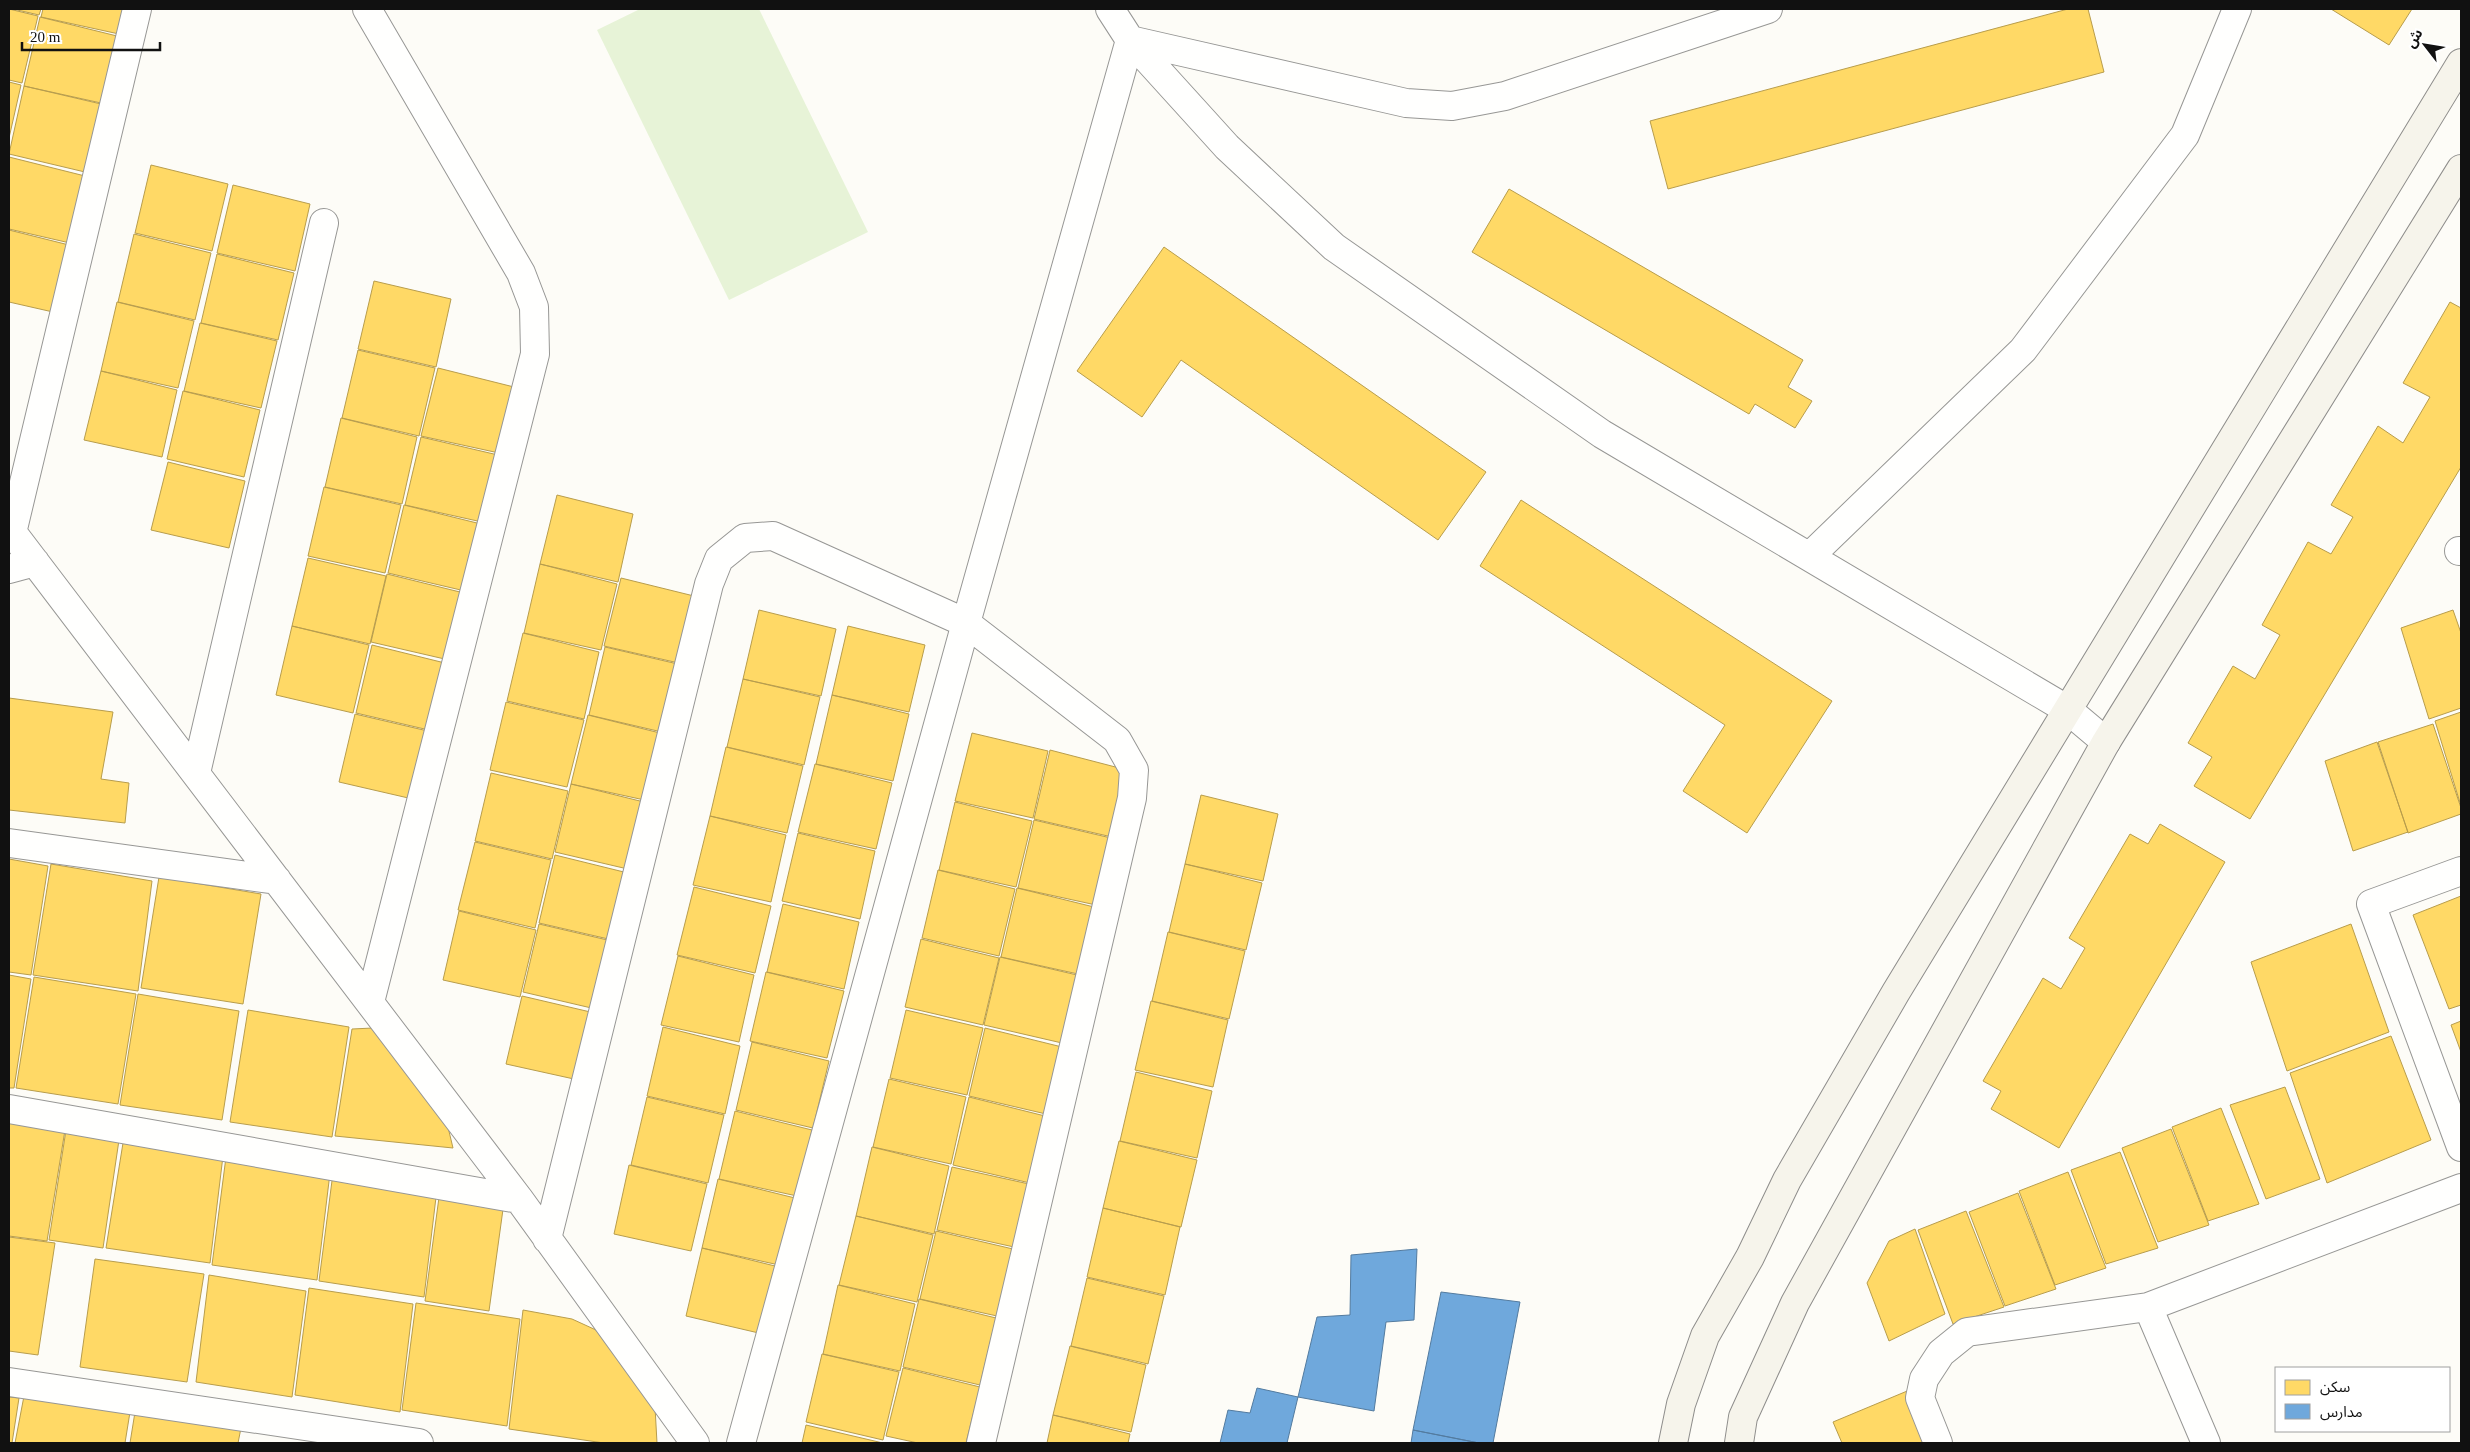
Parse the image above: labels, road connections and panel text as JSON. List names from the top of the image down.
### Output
{
  "legend": ["سكن", "مدارس"],
  "scale_bar": "20 m",
  "north": "top left"
}
